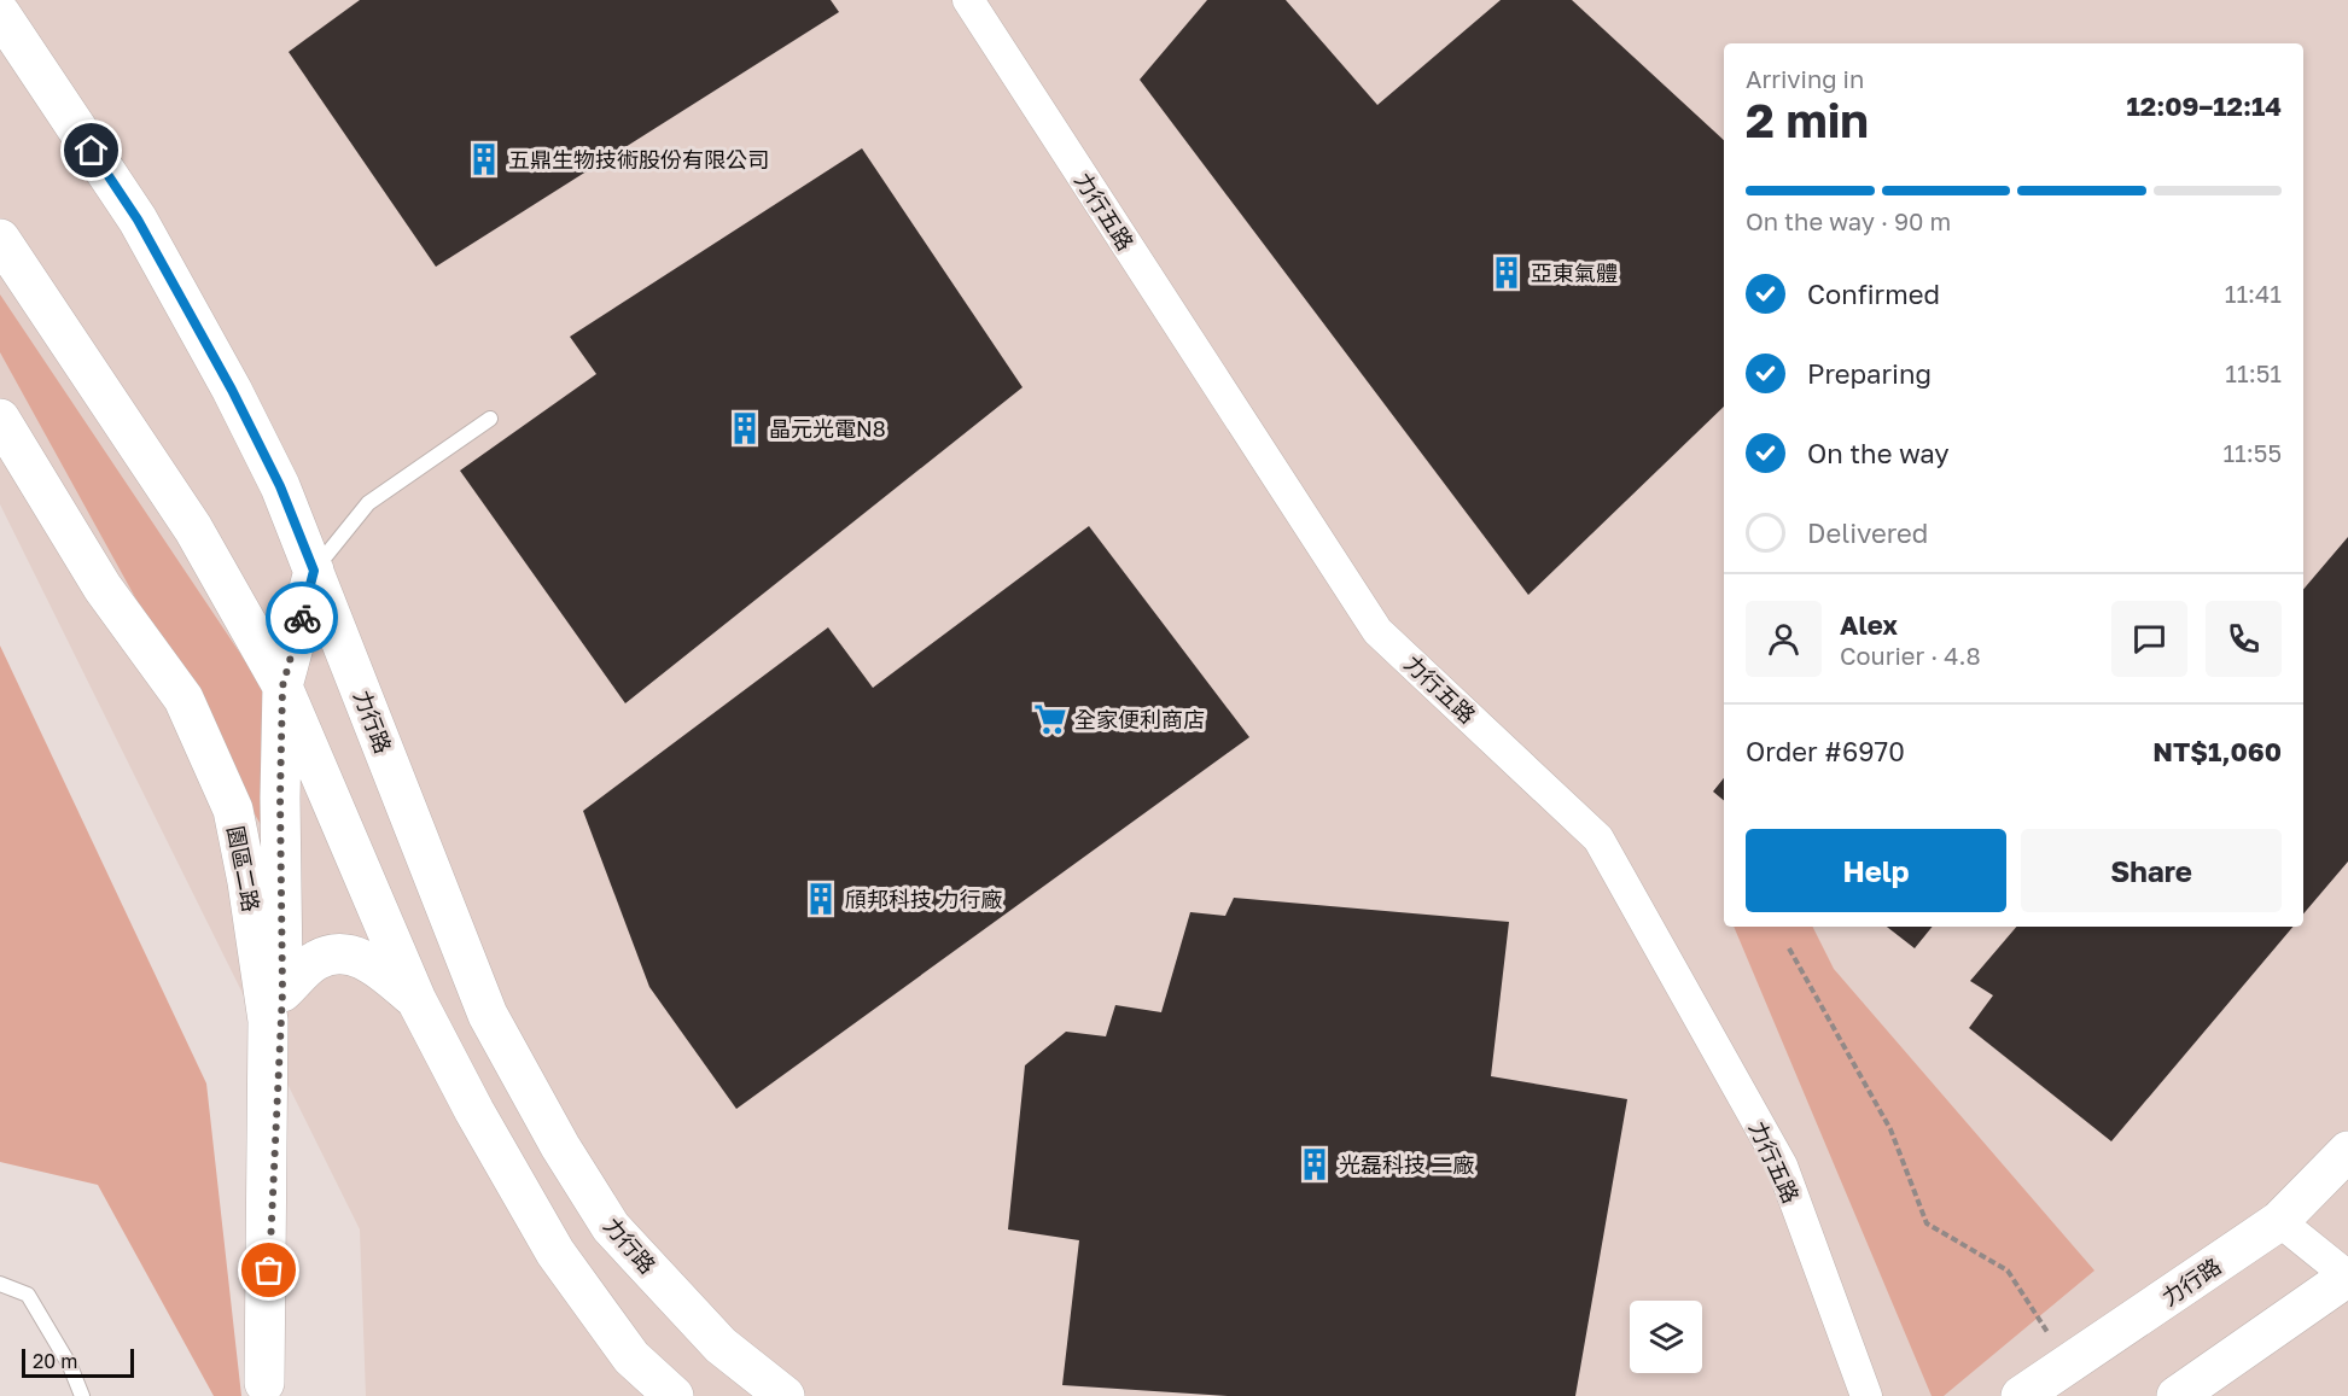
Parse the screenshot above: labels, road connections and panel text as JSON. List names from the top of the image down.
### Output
{
  "streets": {
    "street": ["力行五路", "力行路", "園區二路"]
  },
  "crossings": [
    ["力行路", "園區二路"]
  ],
  "places": {
    "building": [
      "五鼎生物技術股份有限公司",
      "亞東氣體",
      "晶元光電N8",
      "頎邦科技 力行廠",
      "光磊科技 二廠"
    ],
    "supermarket": ["全家便利商店"]
  },
  "scale_bar": "20 m",
  "page": {
    "heading": ["2 min", "Arriving in", "12:09–12:14"],
    "panel": [
      "Alex",
      "Courier · 4.8",
      "Order #6970",
      "NT$1,060"
    ],
    "bar": "On the way · 90 m",
    "list": [
      ["Confirmed", "11:41"],
      ["Preparing", "11:51"],
      ["On the way", "11:55"],
      "Delivered"
    ],
    "buttons": ["Help", "Share"],
    "scale": "20 m"
  }
}
